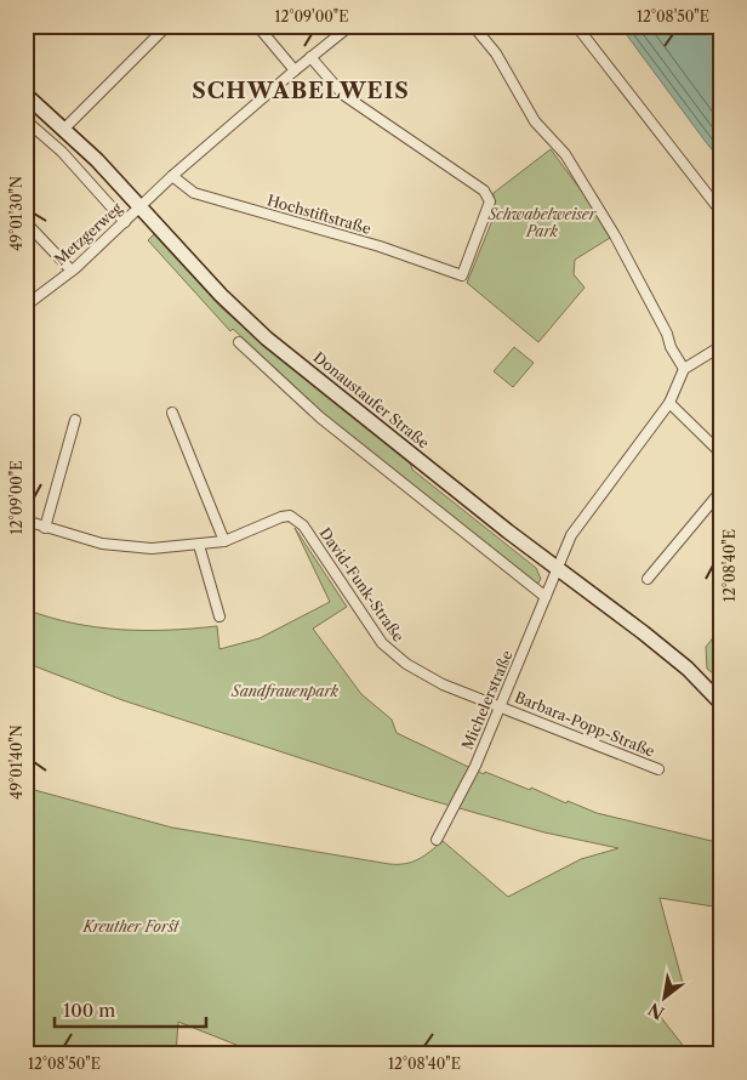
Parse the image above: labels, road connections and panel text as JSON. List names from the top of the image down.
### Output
{
  "streets": {
    "main road": ["Donaustaufer Straße"],
    "street": [
      "Hochstiftstraße",
      "Metzgerweg",
      "David-Funk-Straße",
      "Michelerstraße",
      "Barbara-Popp-Straße"
    ]
  },
  "crossings": [
    ["Hochstiftstraße", "Metzgerweg"],
    ["Metzgerweg", "Donaustaufer Straße"],
    ["Donaustaufer Straße", "Michelerstraße"],
    ["David-Funk-Straße", "Michelerstraße"],
    ["David-Funk-Straße", "Barbara-Popp-Straße"],
    ["Michelerstraße", "Barbara-Popp-Straße"]
  ],
  "districts": ["SCHWABELWEIS"],
  "parks": ["Schwabelweiser Park", "Sandfrauenpark", "Kreuther Forst"],
  "scale_bar": "100 m",
  "north": "bottom left",
  "coordinates": [
    "12°09'00\"E",
    "12°08'50\"E",
    "49°01'30\"N",
    "12°08'40\"E",
    "49°01'40\"N"
  ]
}
